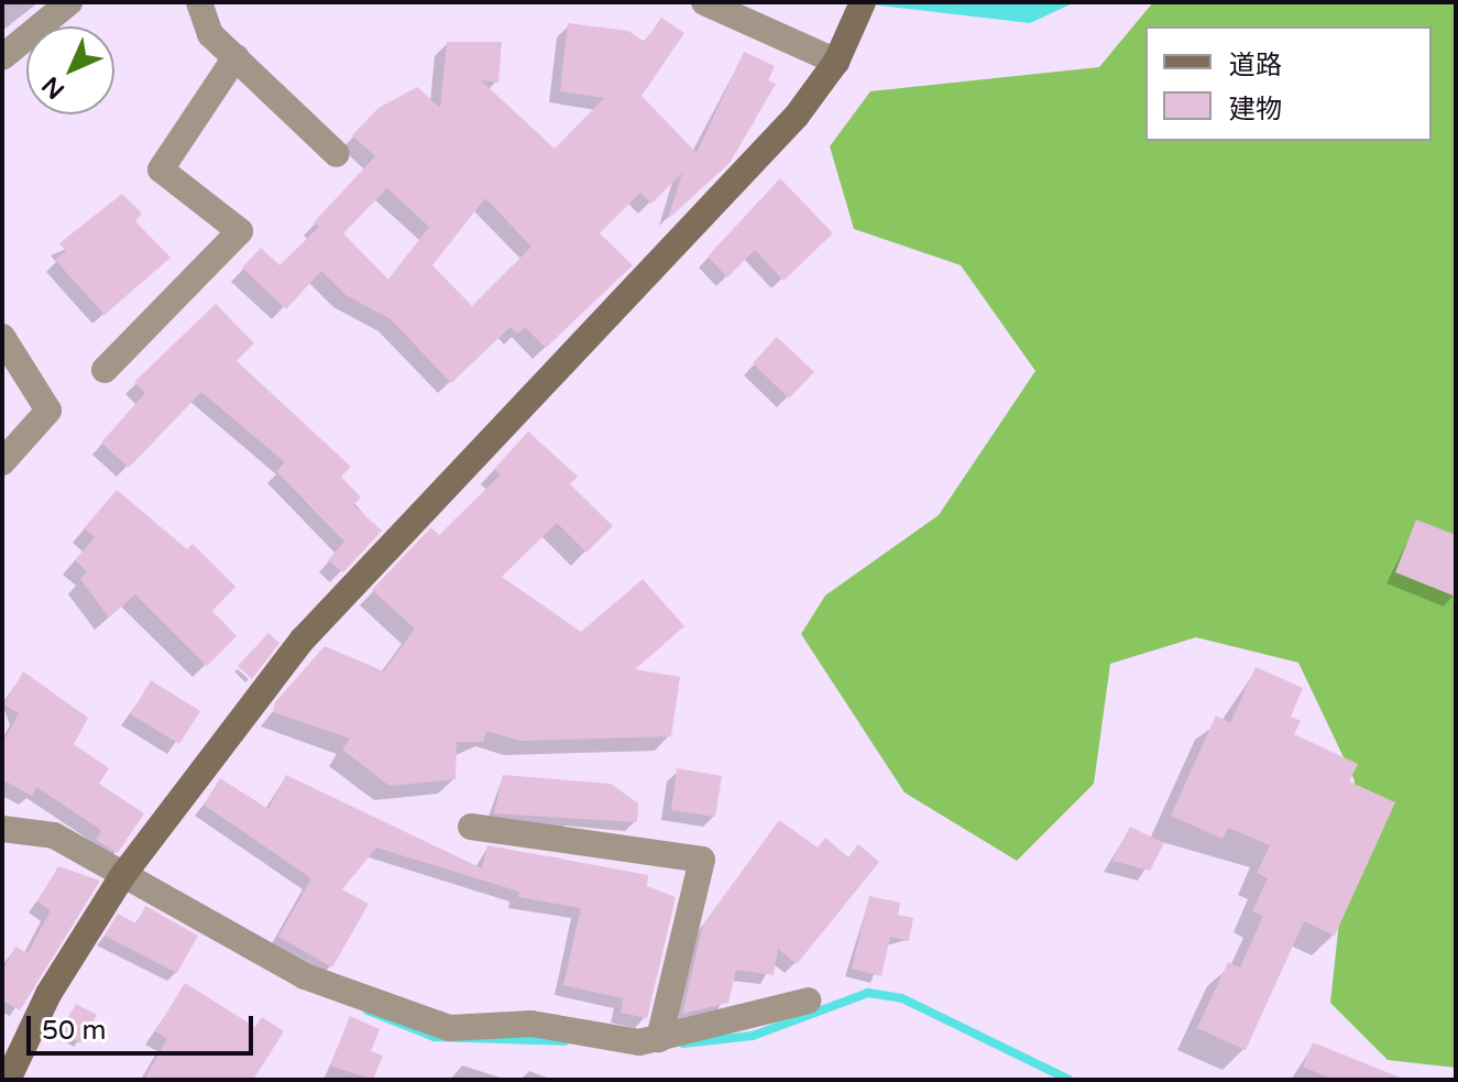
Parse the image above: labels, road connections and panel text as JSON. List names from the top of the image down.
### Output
{
  "legend": ["道路", "建物"],
  "scale_bar": "50 m",
  "north": "bottom left"
}
